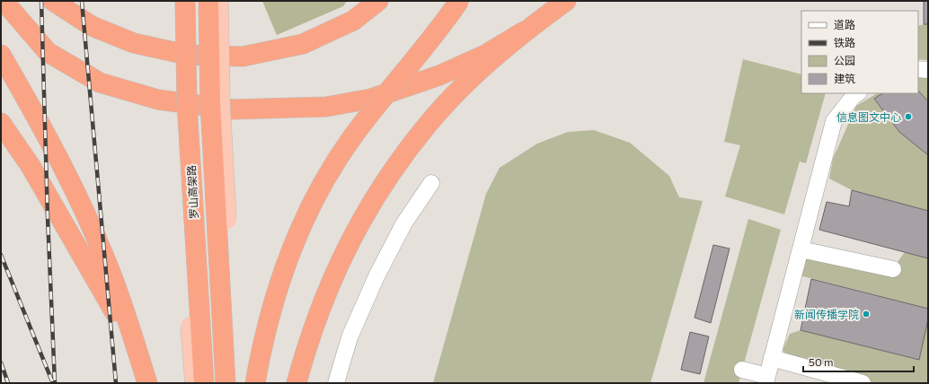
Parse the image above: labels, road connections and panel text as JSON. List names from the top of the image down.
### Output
{
  "streets": {
    "highway": ["罗山高架路"]
  },
  "places": ["信息图文中心", "新闻传播学院"],
  "legend": [
    "道路",
    "铁路",
    "公园",
    "建筑"
  ],
  "scale_bar": "50 m"
}
